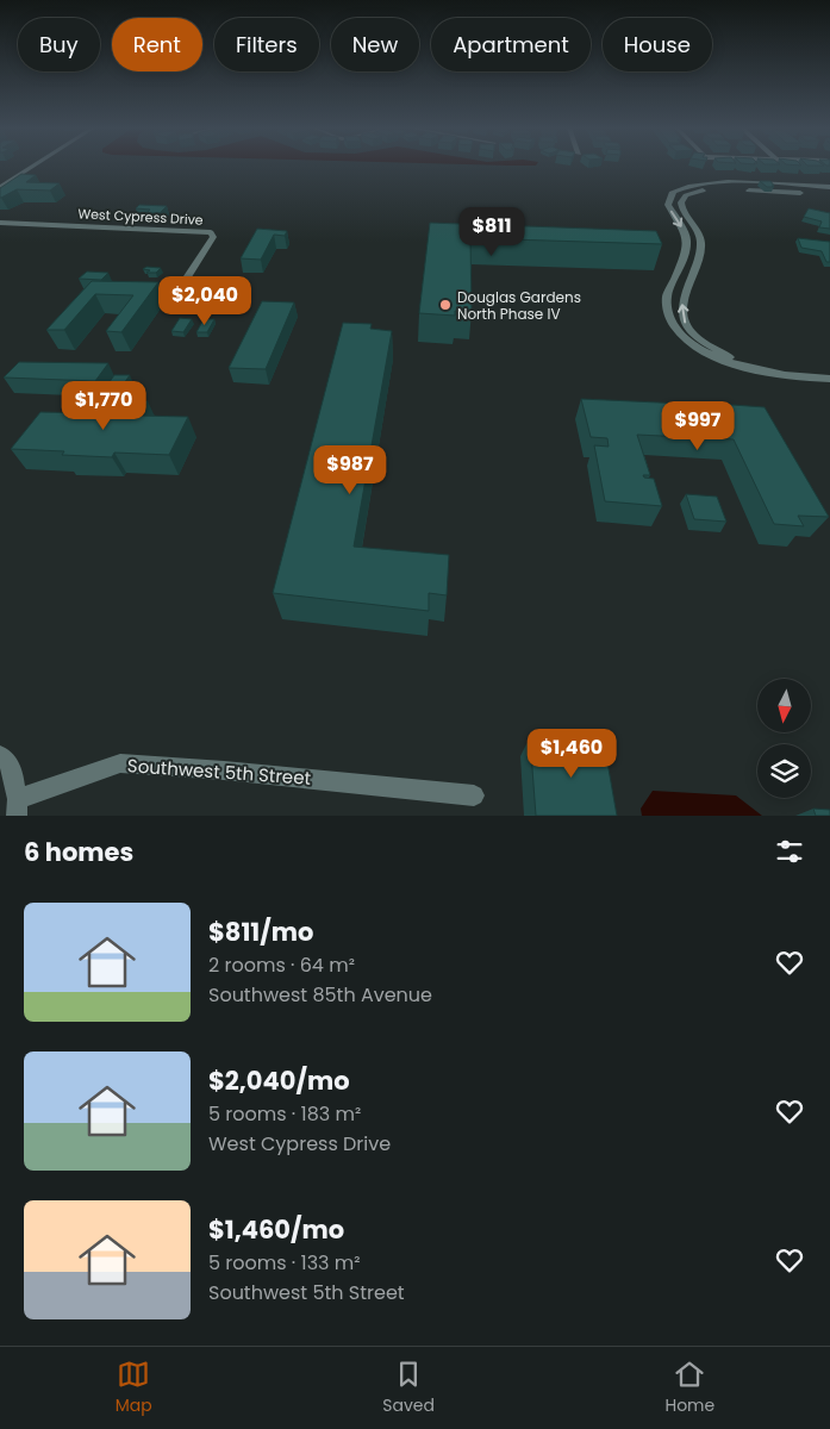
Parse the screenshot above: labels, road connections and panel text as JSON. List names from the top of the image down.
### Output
{
  "streets": {
    "street": ["West Cypress Drive", "Southwest 5th Street"]
  },
  "places": ["Douglas Gardens North Phase IV"],
  "north": "bottom",
  "page": {
    "chip": [
      "Buy",
      "Rent",
      "Filters",
      "New",
      "Apartment",
      "House"
    ],
    "price": [
      "$811",
      "$2,040",
      "$1,770",
      "$997",
      "$987",
      "$1,460"
    ],
    "heading": "6 homes",
    "list": [
      {
        "name": "$811/mo",
        "note": "2 rooms · 64 m² · Southwest 85th Avenue"
      },
      {
        "name": "$2,040/mo",
        "note": "5 rooms · 183 m² · West Cypress Drive"
      },
      {
        "name": "$1,460/mo",
        "note": "5 rooms · 133 m² · Southwest 5th Street"
      }
    ],
    "tabs": ["Map", "Saved", "Home"]
  }
}
